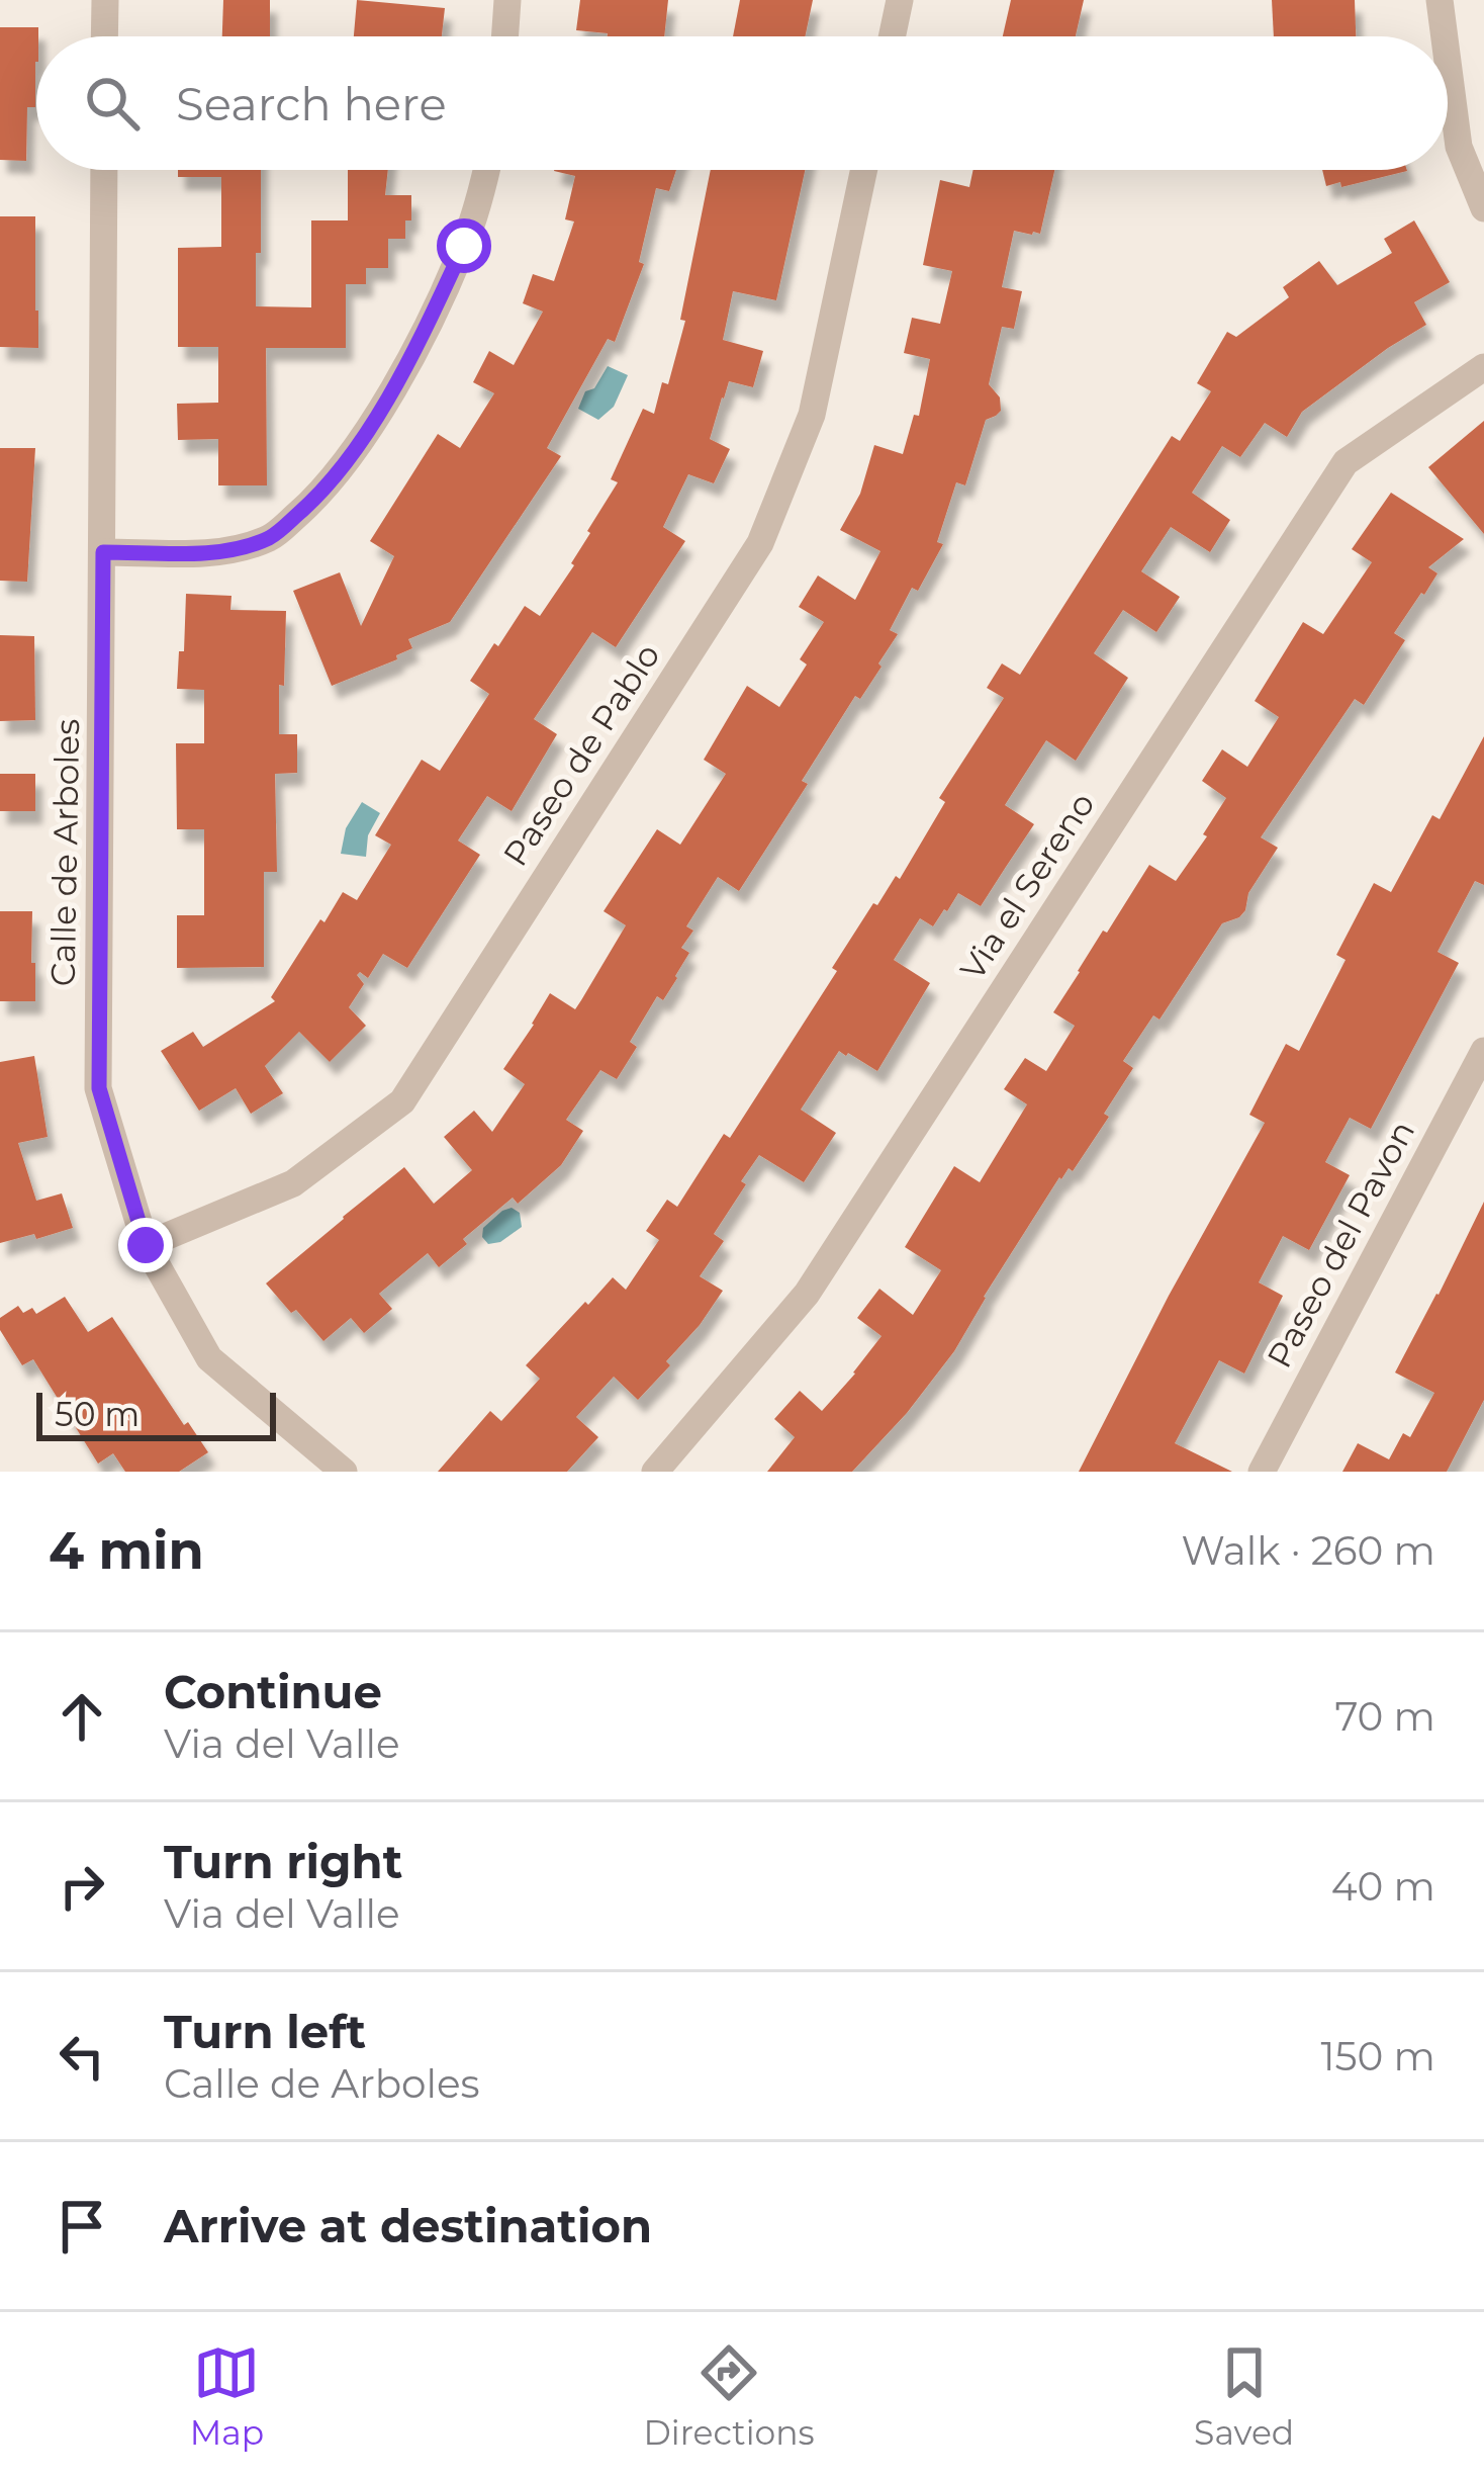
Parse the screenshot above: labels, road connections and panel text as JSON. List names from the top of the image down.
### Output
{
  "streets": {
    "street": [
      "Paseo de Pablo",
      "Calle de Arboles",
      "Via el Sereno",
      "Paseo del Pavon"
    ]
  },
  "crossings": [
    ["Paseo de Pablo", "Calle de Arboles"]
  ],
  "scale_bar": "50 m",
  "page": {
    "search": "Search here",
    "scale": "50 m",
    "heading": ["4 min", "Walk · 260 m"],
    "list": [
      ["Continue", "Via del Valle", "70 m"],
      ["Turn right", "Via del Valle", "40 m"],
      ["Turn left", "Calle de Arboles", "150 m"],
      "Arrive at destination"
    ],
    "nav": ["Map", "Directions", "Saved"]
  }
}
